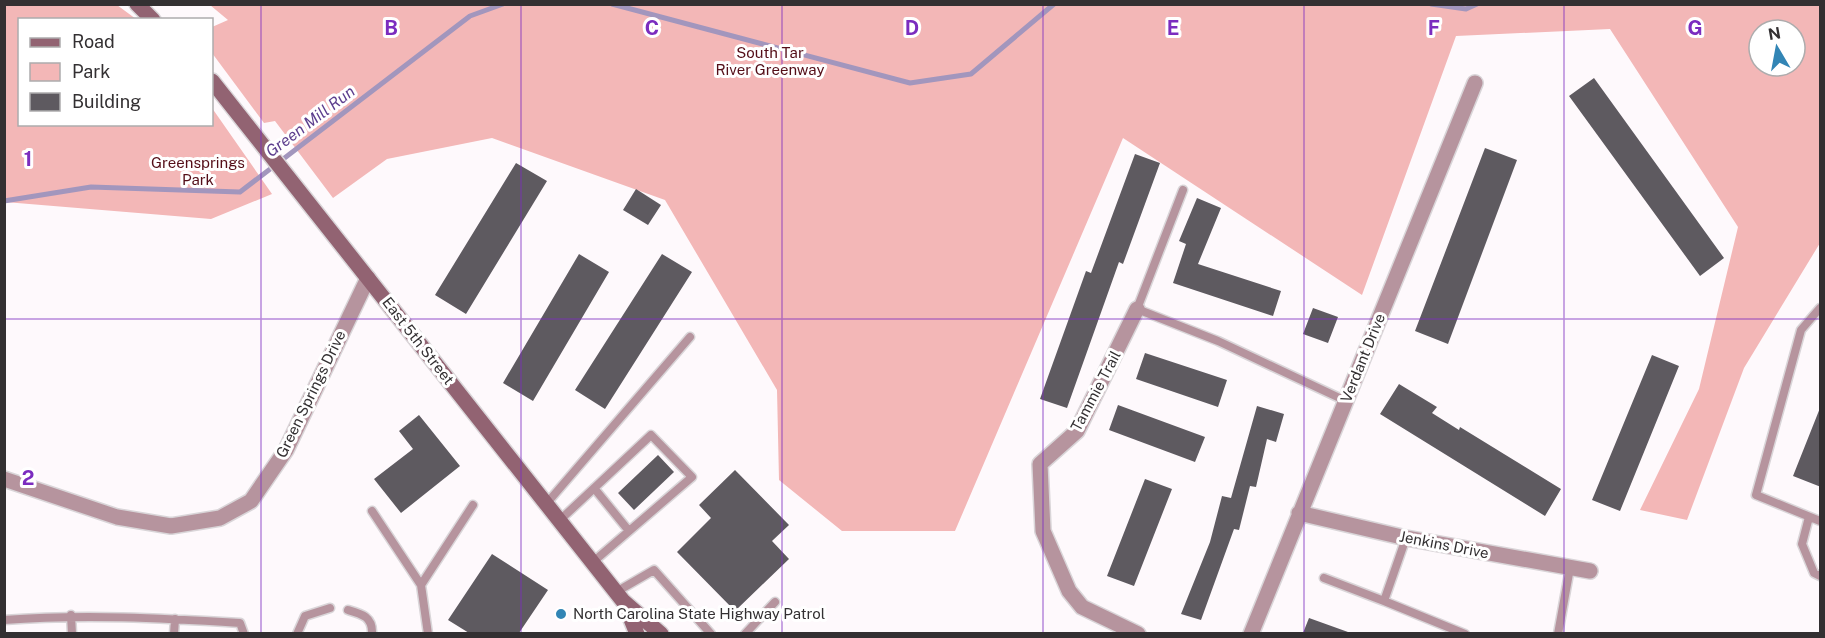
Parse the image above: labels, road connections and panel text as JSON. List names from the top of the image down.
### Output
{
  "streets": {
    "main road": ["East 5th Street"],
    "street": [
      "Verdant Drive",
      "Tammie Trail",
      "Green Springs Drive",
      "Jenkins Drive"
    ]
  },
  "crossings": [
    ["East 5th Street", "Green Springs Drive"],
    ["Verdant Drive", "Jenkins Drive"]
  ],
  "water": ["Green Mill Run"],
  "parks": ["South Tar River Greenway", "Greensprings Park"],
  "places": ["North Carolina State Highway Patrol"],
  "legend": ["Road", "Park", "Building"],
  "north": "top",
  "grid": {
    "columns": [
      "B",
      "C",
      "D",
      "E",
      "F",
      "G"
    ],
    "rows": ["1", "2"]
  }
}
